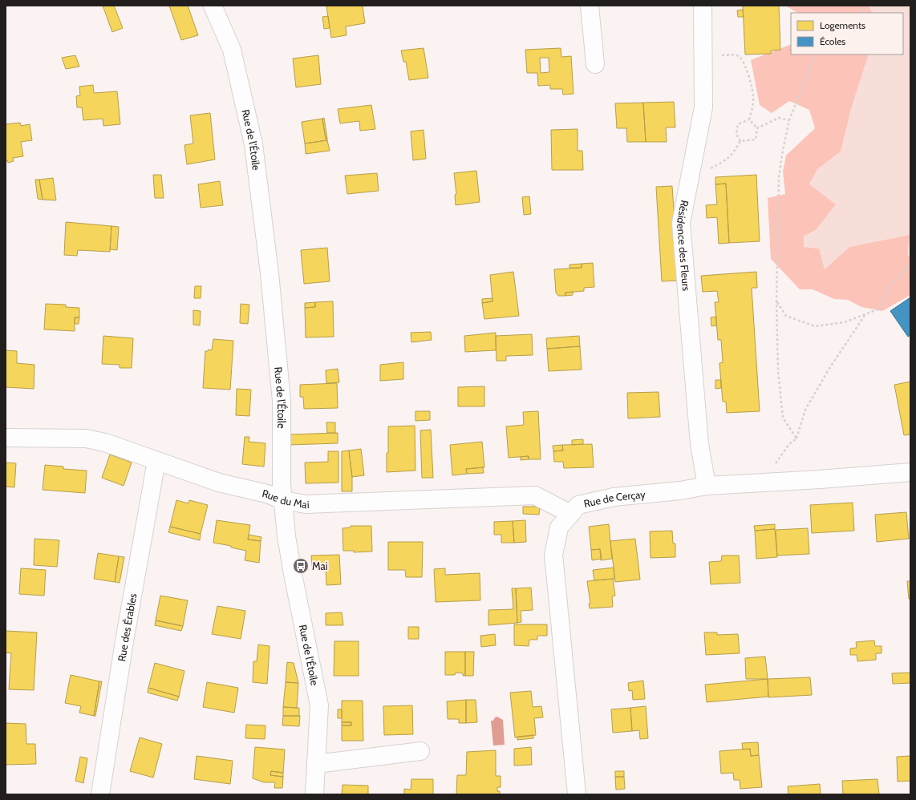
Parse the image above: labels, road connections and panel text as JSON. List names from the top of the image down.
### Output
{
  "streets": {
    "street": [
      "Rue de l'Étoile",
      "Résidence des Fleurs",
      "Rue du Mai",
      "Rue de Cerçay",
      "Rue des Érables"
    ]
  },
  "crossings": [
    ["Rue de l'Étoile", "Rue du Mai"],
    ["Résidence des Fleurs", "Rue de Cerçay"],
    ["Rue du Mai", "Rue de Cerçay"],
    ["Rue du Mai", "Rue des Érables"]
  ],
  "places": {
    "bus stop": ["Mai"]
  },
  "legend": ["Logements", "Écoles"]
}
